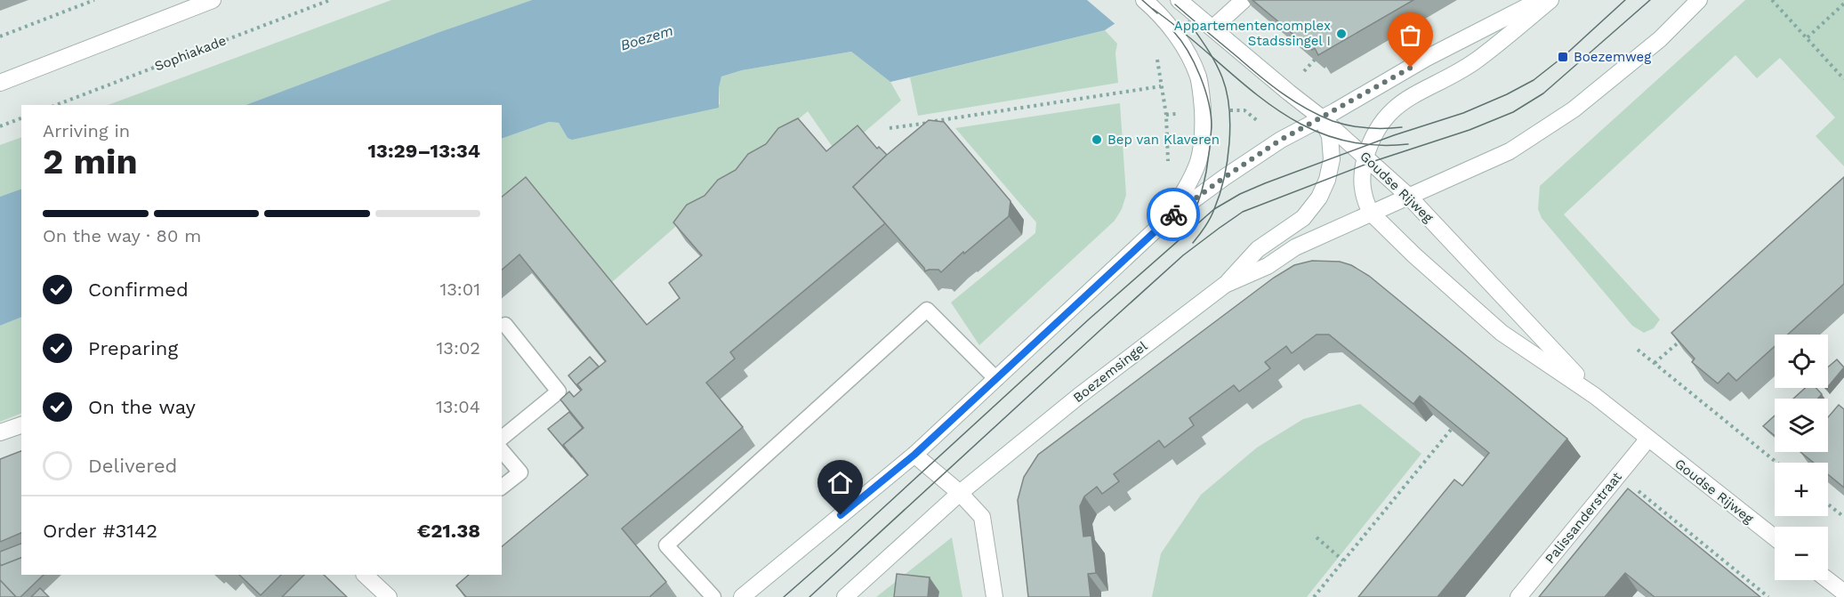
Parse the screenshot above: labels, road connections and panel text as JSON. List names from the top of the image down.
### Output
{
  "streets": {
    "main road": ["Goudse Rijweg", "Boezemsingel", "Palissanderstraat"],
    "path": ["Sophiakade"]
  },
  "crossings": [
    ["Goudse Rijweg", "Boezemsingel"],
    ["Goudse Rijweg", "Palissanderstraat"]
  ],
  "water": ["Boezem"],
  "places": {
    "other": ["Appartementencomplex Stadssingel I", "Bep van Klaveren"],
    "transit": ["Boezemweg"]
  },
  "page": {
    "heading": ["2 min", "Arriving in", "13:29–13:34"],
    "panel": ["Order #3142", "€21.38"],
    "bar": "On the way · 80 m",
    "list": [
      ["Confirmed", "13:01"],
      ["Preparing", "13:02"],
      ["On the way", "13:04"],
      "Delivered"
    ],
    "map_buttons": ["+", "−"]
  }
}
